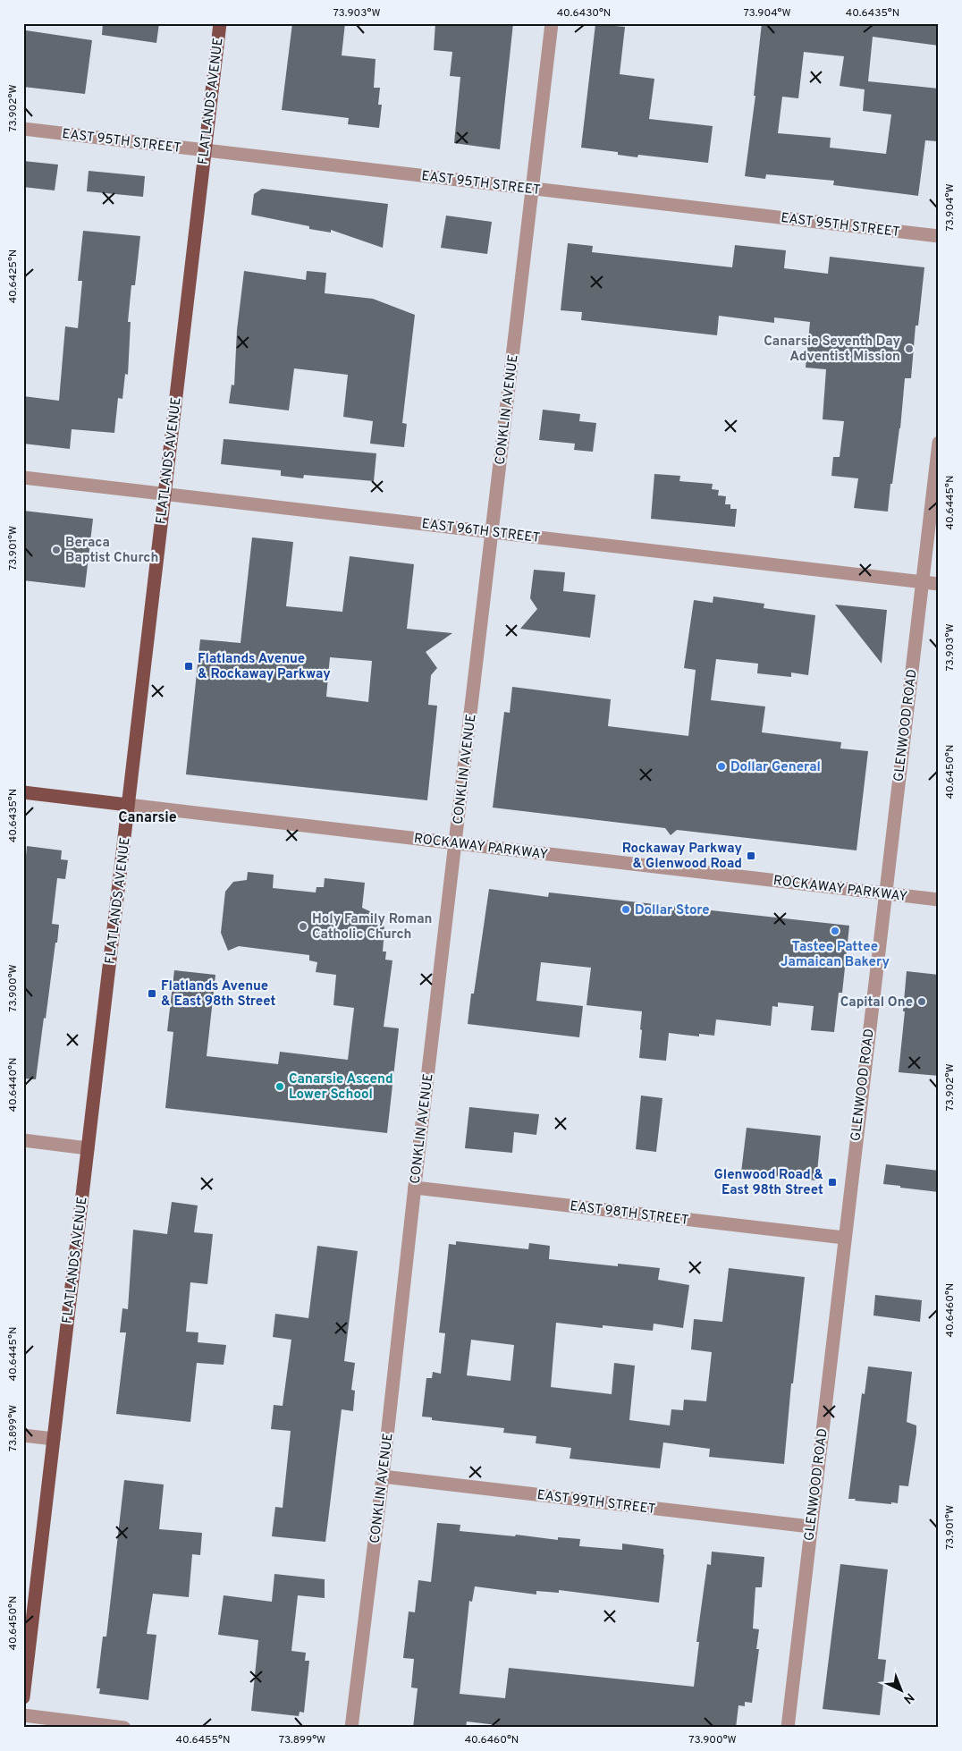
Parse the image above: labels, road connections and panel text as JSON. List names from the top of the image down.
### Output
{
  "streets": {
    "main road": ["FLATLANDS AVENUE", "ROCKAWAY PARKWAY"],
    "street": [
      "EAST 95TH STREET",
      "CONKLIN AVENUE",
      "EAST 96TH STREET",
      "GLENWOOD ROAD",
      "EAST 98TH STREET",
      "EAST 99TH STREET"
    ]
  },
  "crossings": [
    ["FLATLANDS AVENUE", "EAST 95TH STREET"],
    ["FLATLANDS AVENUE", "EAST 96TH STREET"],
    ["FLATLANDS AVENUE", "ROCKAWAY PARKWAY"],
    ["EAST 95TH STREET", "CONKLIN AVENUE"],
    ["CONKLIN AVENUE", "EAST 96TH STREET"],
    ["CONKLIN AVENUE", "ROCKAWAY PARKWAY"],
    ["CONKLIN AVENUE", "EAST 98TH STREET"],
    ["CONKLIN AVENUE", "EAST 99TH STREET"],
    ["EAST 96TH STREET", "GLENWOOD ROAD"],
    ["GLENWOOD ROAD", "ROCKAWAY PARKWAY"],
    ["GLENWOOD ROAD", "EAST 98TH STREET"],
    ["GLENWOOD ROAD", "EAST 99TH STREET"]
  ],
  "districts": ["Canarsie"],
  "places": {
    "other": [
      "Canarsie Seventh Day Adventist Mission",
      "Beraca Baptist Church",
      "Dollar General",
      "Dollar Store",
      "Holy Family Roman Catholic Church",
      "Tastee Pattee Jamaican Bakery",
      "Capital One",
      "Canarsie Ascend Lower School"
    ],
    "transit": [
      "Flatlands Avenue & Rockaway Parkway",
      "Rockaway Parkway & Glenwood Road",
      "Flatlands Avenue & East 98th Street",
      "Glenwood Road & East 98th Street"
    ]
  },
  "north": "bottom right",
  "coordinates": [
    "73.903°W",
    "40.6430°N",
    "73.904°W",
    "40.6435°N",
    "73.902°W",
    "40.6425°N",
    "40.6445°N",
    "73.901°W",
    "40.6450°N",
    "73.900°W",
    "40.6440°N",
    "40.6460°N",
    "73.899°W",
    "40.6455°N"
  ]
}
